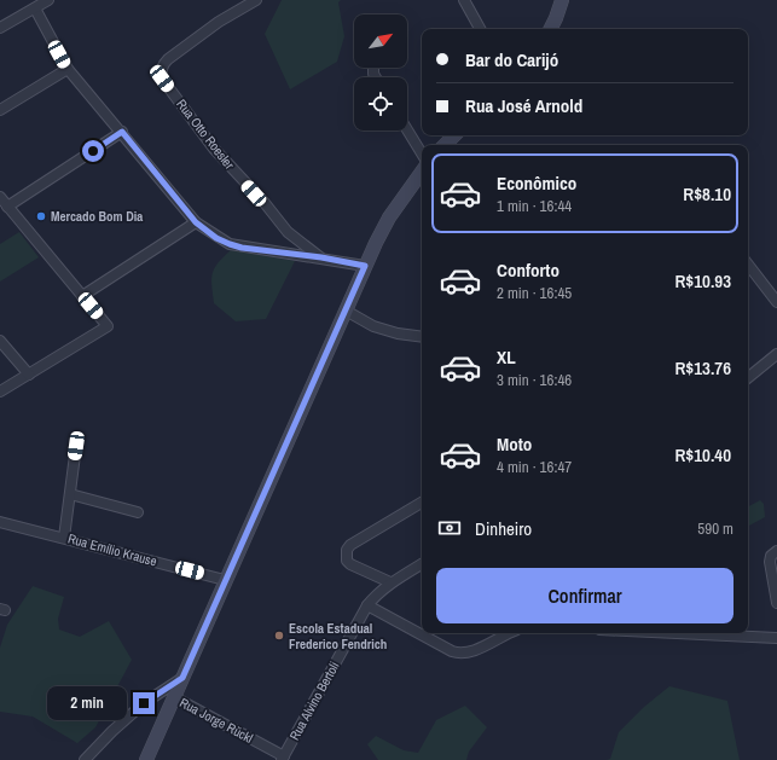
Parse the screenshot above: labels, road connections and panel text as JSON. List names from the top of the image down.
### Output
{
  "streets": {
    "street": [
      "Rua Otto Roesler",
      "Rua Emílio Krause",
      "Rua Alvino Bertoli",
      "Rua Jorge Rückl"
    ]
  },
  "crossings": [
    ["Rua Alvino Bertoli", "Rua Jorge Rückl"]
  ],
  "places": ["Mercado Bom Dia", "Escola Estadual Frederico Fendrich"],
  "north": "top right",
  "page": {
    "banner": ["Bar do Carijó", "Rua José Arnold"],
    "list": [
      {
        "name": "Econômico",
        "note": "1 min · 16:44",
        "value": "R$8.10"
      },
      {
        "name": "Conforto",
        "note": "2 min · 16:45",
        "value": "R$10.93"
      },
      {
        "name": "XL",
        "note": "3 min · 16:46",
        "value": "R$13.76"
      },
      {
        "name": "Moto",
        "note": "4 min · 16:47",
        "value": "R$10.40"
      }
    ],
    "pay": ["Dinheiro", "590 m"],
    "buttons": "Confirmar",
    "bubble": "2 min"
  }
}
